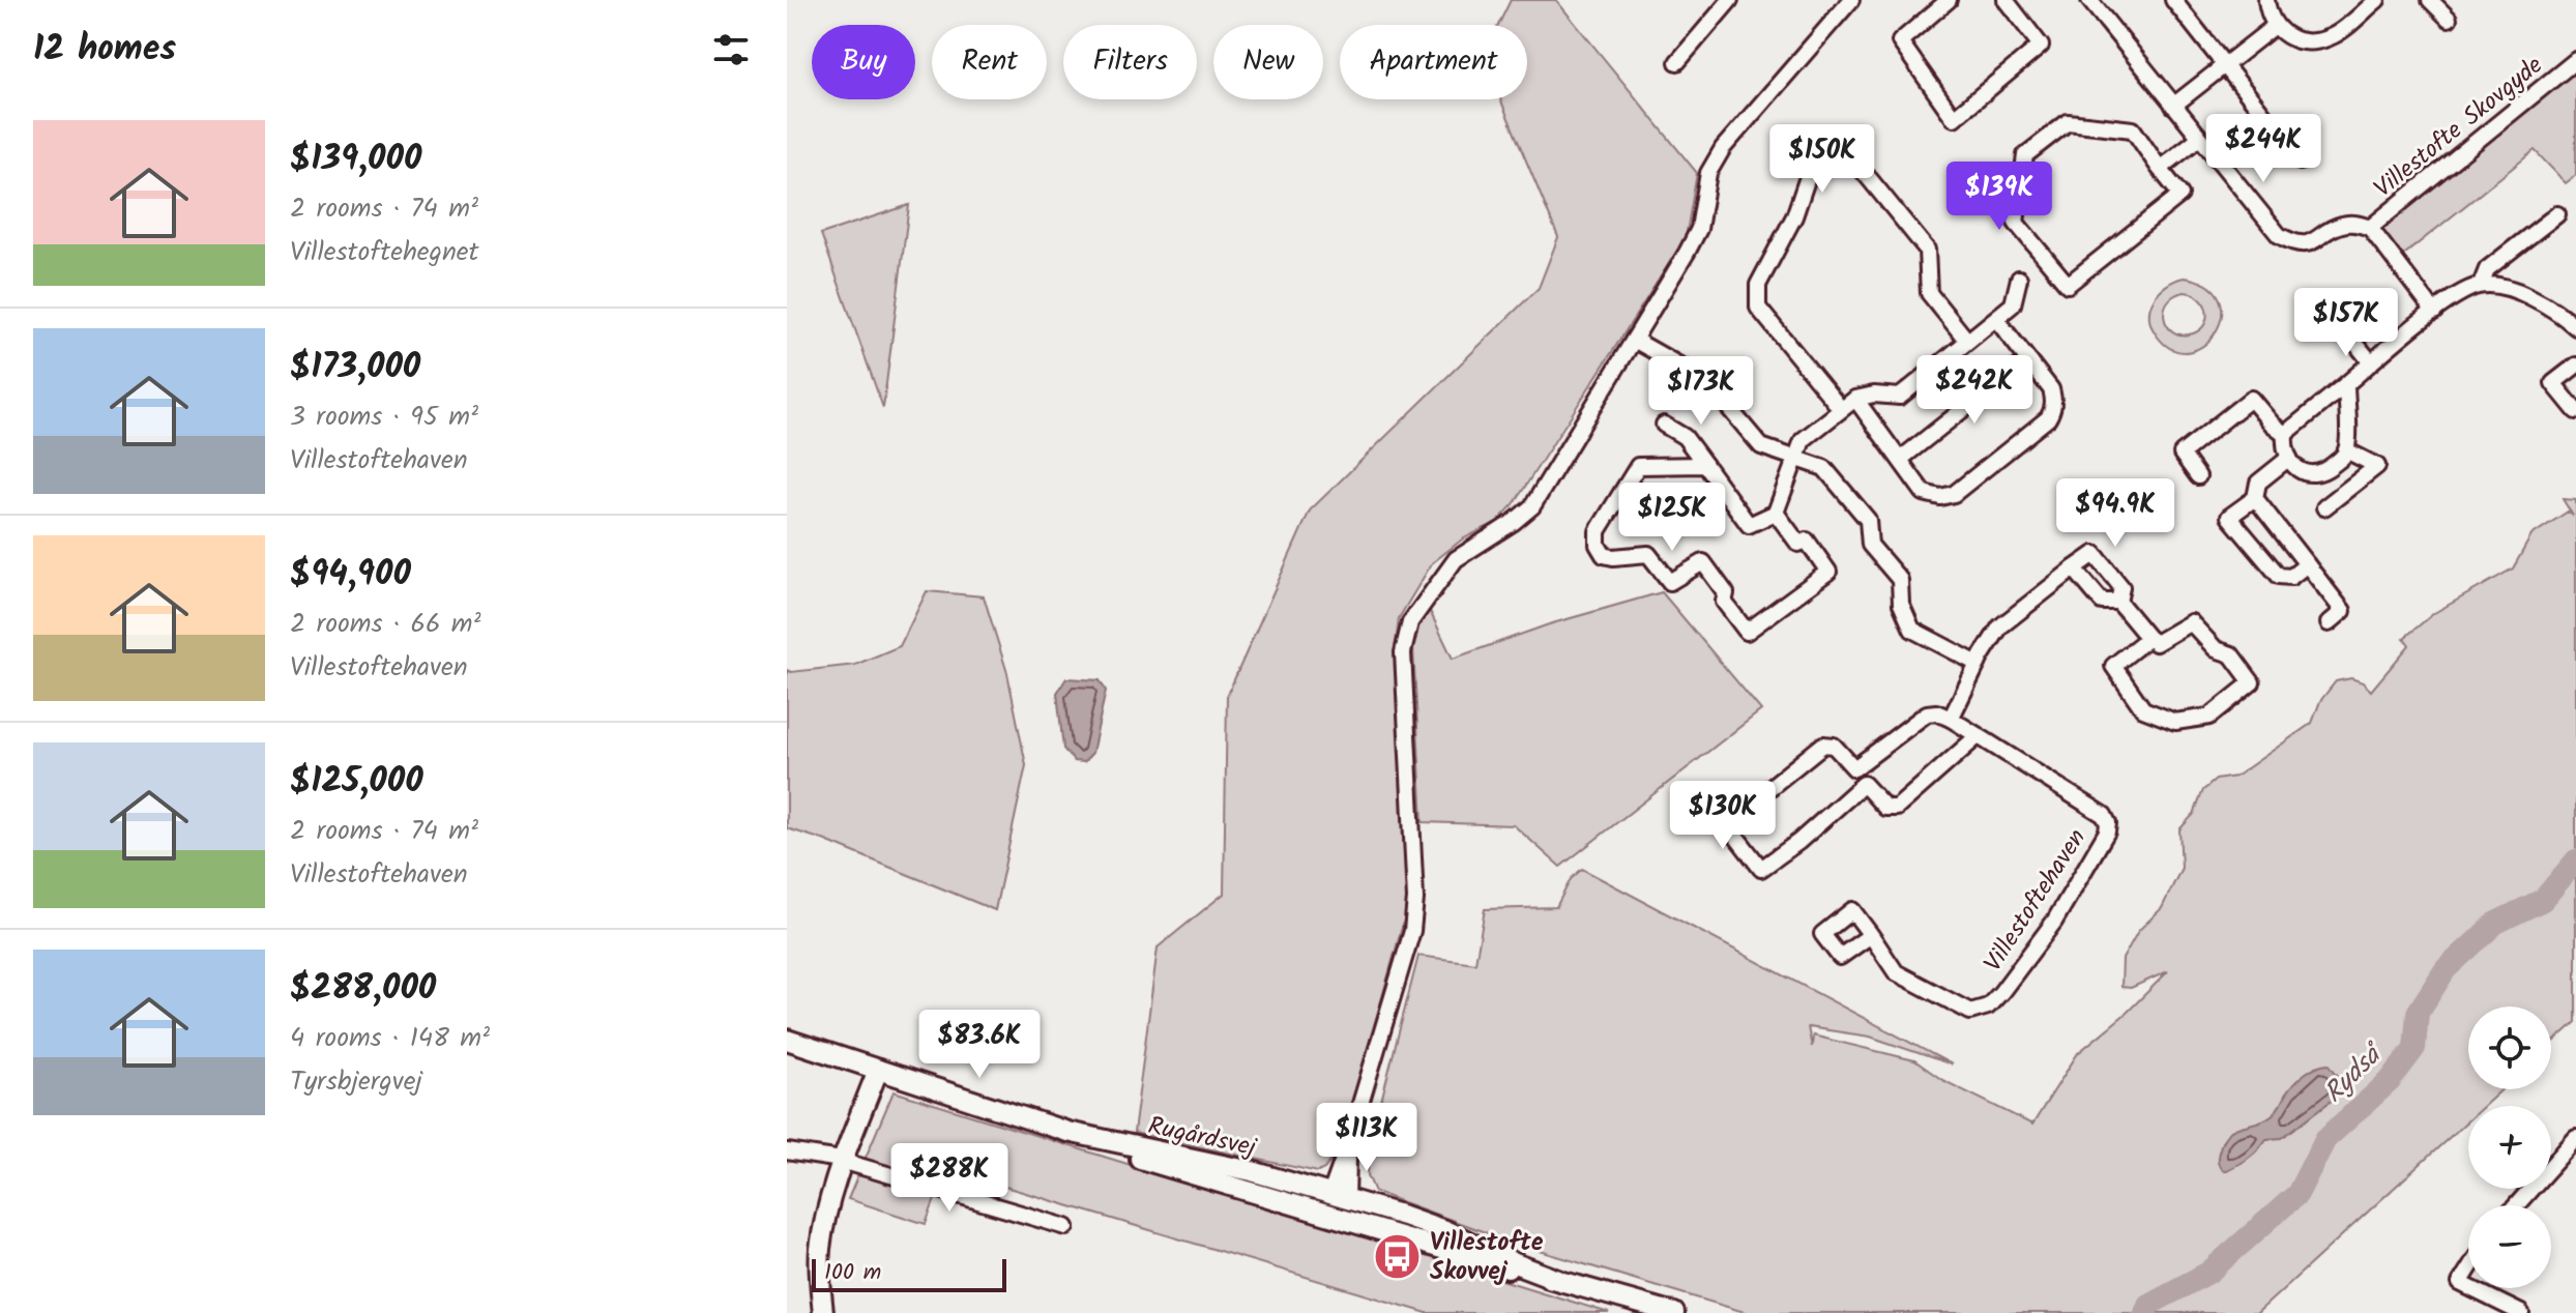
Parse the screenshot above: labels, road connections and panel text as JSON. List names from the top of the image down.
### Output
{
  "streets": {
    "main road": ["Rugårdsvej"],
    "street": ["Villestofte Skovgyde", "Villestoftehaven"]
  },
  "water": ["Rydså"],
  "places": {
    "bus stop": ["Villestofte Skovvej"]
  },
  "scale_bar": "100 m",
  "page": {
    "heading": "12 homes",
    "chip": [
      "Buy",
      "Rent",
      "Filters",
      "New",
      "Apartment"
    ],
    "list": [
      {
        "name": "$139,000",
        "note": "2 rooms · 74 m² · Villestoftehegnet"
      },
      {
        "name": "$173,000",
        "note": "3 rooms · 95 m² · Villestoftehaven"
      },
      {
        "name": "$94,900",
        "note": "2 rooms · 66 m² · Villestoftehaven"
      },
      {
        "name": "$125,000",
        "note": "2 rooms · 74 m² · Villestoftehaven"
      },
      {
        "name": "$288,000",
        "note": "4 rooms · 148 m² · Tyrsbjergvej"
      }
    ],
    "price": [
      "$244K",
      "$150K",
      "$139K",
      "$157K",
      "$242K",
      "$173K",
      "$94.9K",
      "$125K",
      "$130K",
      "$83.6K",
      "$113K",
      "$288K"
    ],
    "map_buttons": ["+", "−"],
    "scale": "100 m"
  }
}
